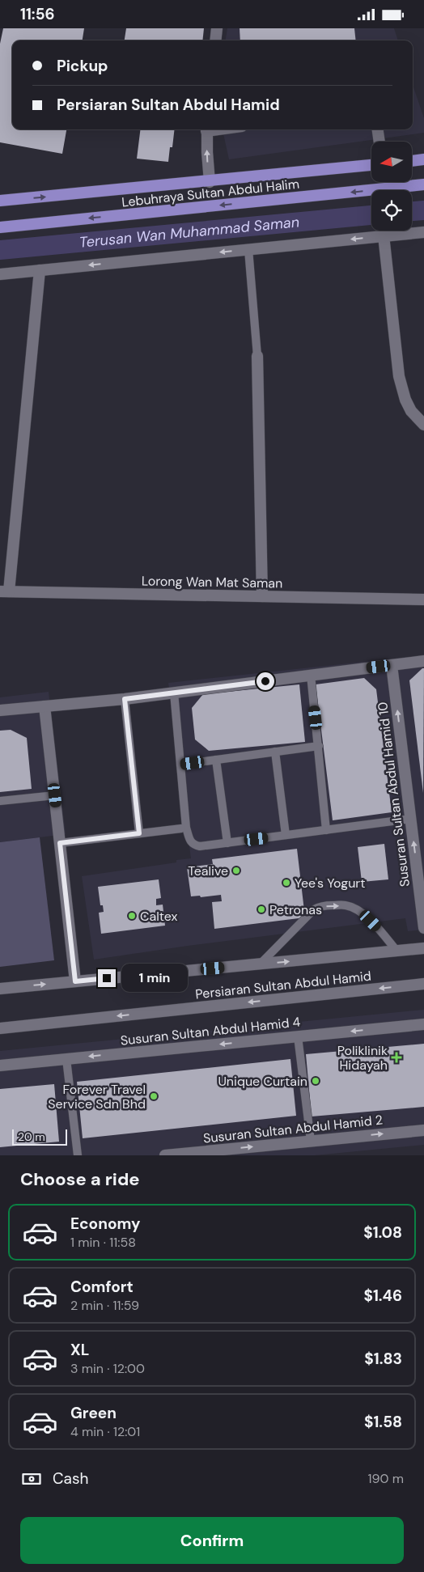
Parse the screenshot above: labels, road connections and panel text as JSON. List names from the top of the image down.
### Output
{
  "streets": {
    "main road": ["Lebuhraya Sultan Abdul Halim"],
    "street": [
      "Lorong Wan Mat Saman",
      "Susuran Sultan Abdul Hamid 10",
      "Persiaran Sultan Abdul Hamid",
      "Susuran Sultan Abdul Hamid 4",
      "Susuran Sultan Abdul Hamid 2"
    ]
  },
  "one_way": ["Susuran Sultan Abdul Hamid 10", "Susuran Sultan Abdul Hamid 4", "Susuran Sultan Abdul Hamid 2"],
  "water": ["Terusan Wan Muhammad Saman"],
  "places": {
    "other": [
      "Tealive",
      "Yee's Yogurt",
      "Petronas",
      "Caltex",
      "Unique Curtain",
      "Forever Travel Service Sdn Bhd"
    ],
    "health": ["Poliklinik Hidayah"]
  },
  "scale_bar": "20 m",
  "north": "left",
  "page": {
    "status": "11:56",
    "banner": ["Pickup", "Persiaran Sultan Abdul Hamid"],
    "bubble": "1 min",
    "scale": "20 m",
    "heading": "Choose a ride",
    "list": [
      {
        "name": "Economy",
        "note": "1 min · 11:58",
        "value": "$1.08"
      },
      {
        "name": "Comfort",
        "note": "2 min · 11:59",
        "value": "$1.46"
      },
      {
        "name": "XL",
        "note": "3 min · 12:00",
        "value": "$1.83"
      },
      {
        "name": "Green",
        "note": "4 min · 12:01",
        "value": "$1.58"
      }
    ],
    "pay": ["Cash", "190 m"],
    "buttons": "Confirm"
  }
}
